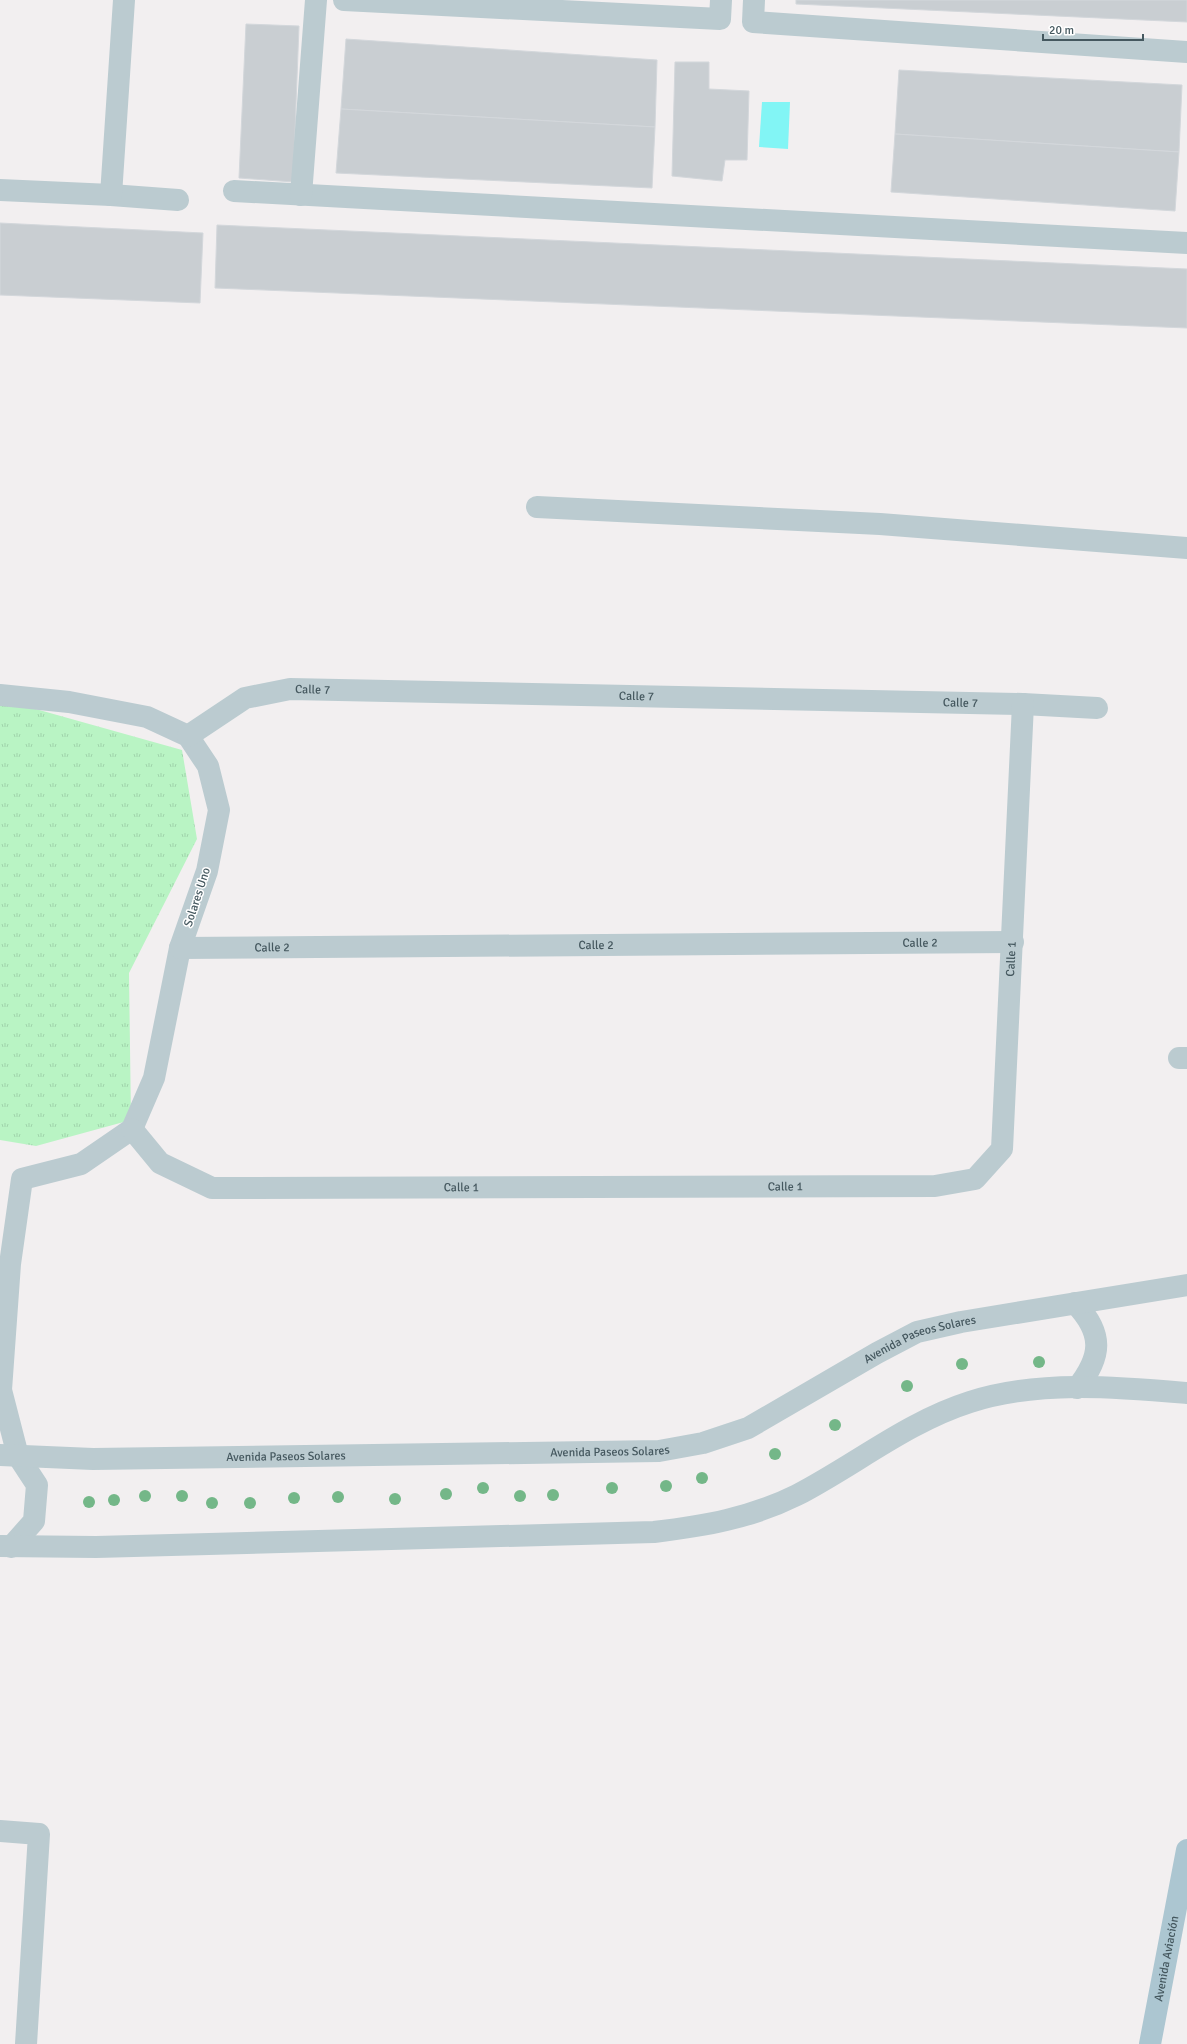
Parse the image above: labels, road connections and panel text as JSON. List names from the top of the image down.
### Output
{
  "streets": {
    "main road": ["Avenida Aviación"],
    "street": [
      "Calle 7",
      "Solares Uno",
      "Calle 2",
      "Calle 1",
      "Avenida Paseos Solares"
    ]
  },
  "crossings": [
    ["Calle 7", "Solares Uno"],
    ["Calle 7", "Calle 1"],
    ["Solares Uno", "Calle 2"],
    ["Solares Uno", "Calle 1"],
    ["Calle 2", "Calle 1"]
  ],
  "scale_bar": "20 m"
}
